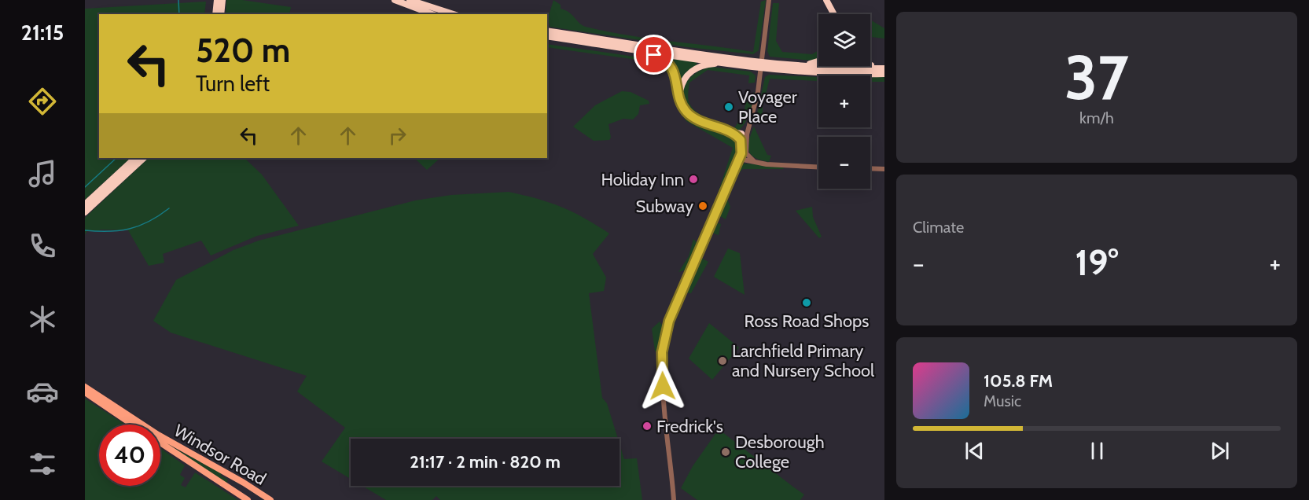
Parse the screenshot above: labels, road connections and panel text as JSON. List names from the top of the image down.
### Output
{
  "streets": {
    "main road": ["Windsor Road"]
  },
  "places": [
    "Voyager Place",
    "Holiday Inn",
    "Subway",
    "Ross Road Shops",
    "Larchfield Primary and Nursery School",
    "Fredrick's",
    "Desborough College"
  ],
  "page": {
    "tabs": "21:15",
    "tile": [
      ["37", "km/h"],
      "Climate"
    ],
    "map_buttons": ["+", "−"],
    "turn": ["520 m", "Turn left"],
    "heat": ["−", "19°", "+"],
    "song": ["105.8 FM", "Music"],
    "limit": "40",
    "trip": "21:17 · 2 min · 820 m"
  }
}
